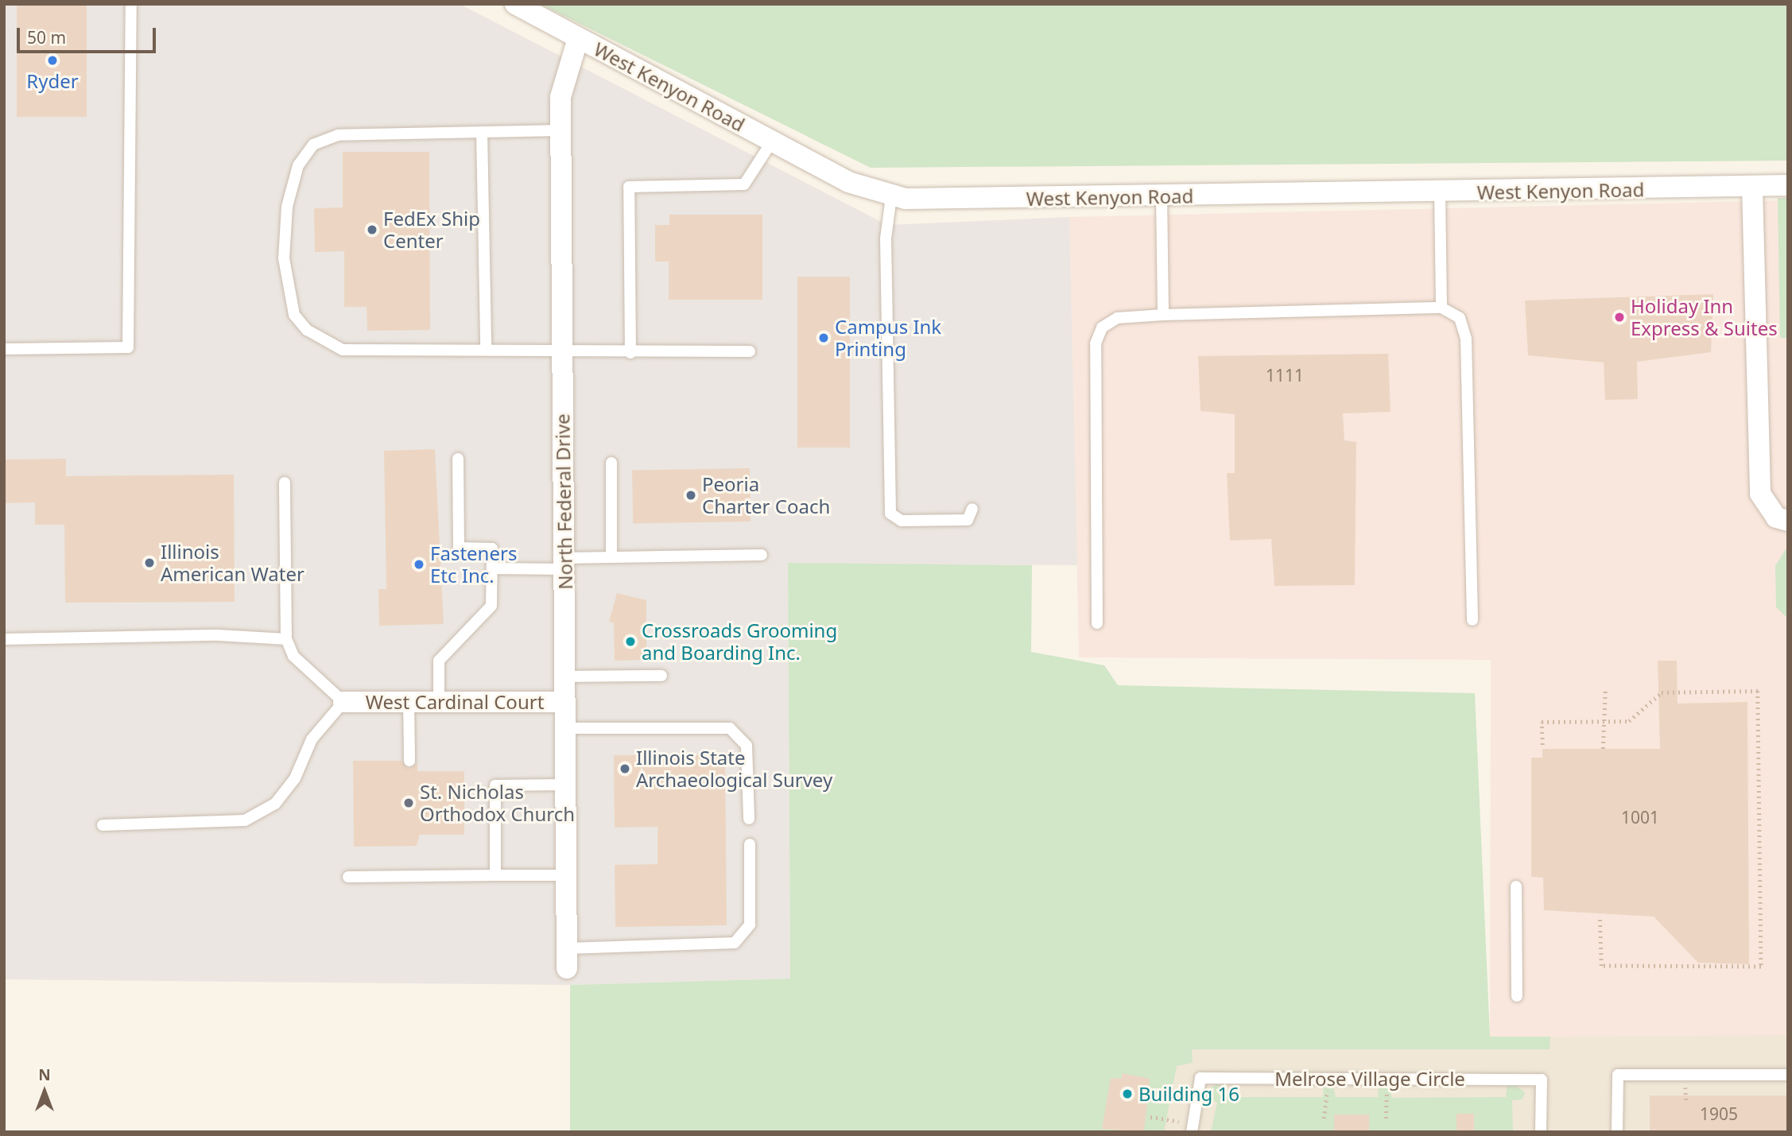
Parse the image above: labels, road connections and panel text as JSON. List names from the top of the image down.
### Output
{
  "streets": {
    "street": ["West Kenyon Road", "North Federal Drive", "West Cardinal Court"],
    "lane": ["Melrose Village Circle"]
  },
  "crossings": [
    ["West Kenyon Road", "North Federal Drive"],
    ["North Federal Drive", "West Cardinal Court"]
  ],
  "places": [
    "Ryder",
    "FedEx Ship Center",
    "Holiday Inn Express & Suites",
    "Campus Ink Printing",
    "Peoria Charter Coach",
    "Illinois American Water",
    "Fasteners Etc Inc.",
    "Crossroads Grooming and Boarding Inc.",
    "Illinois State Archaeological Survey",
    "St. Nicholas Orthodox Church",
    "Building 16"
  ],
  "house_numbers": ["1111", "1001", "1905"],
  "scale_bar": "50 m",
  "north": "top"
}
